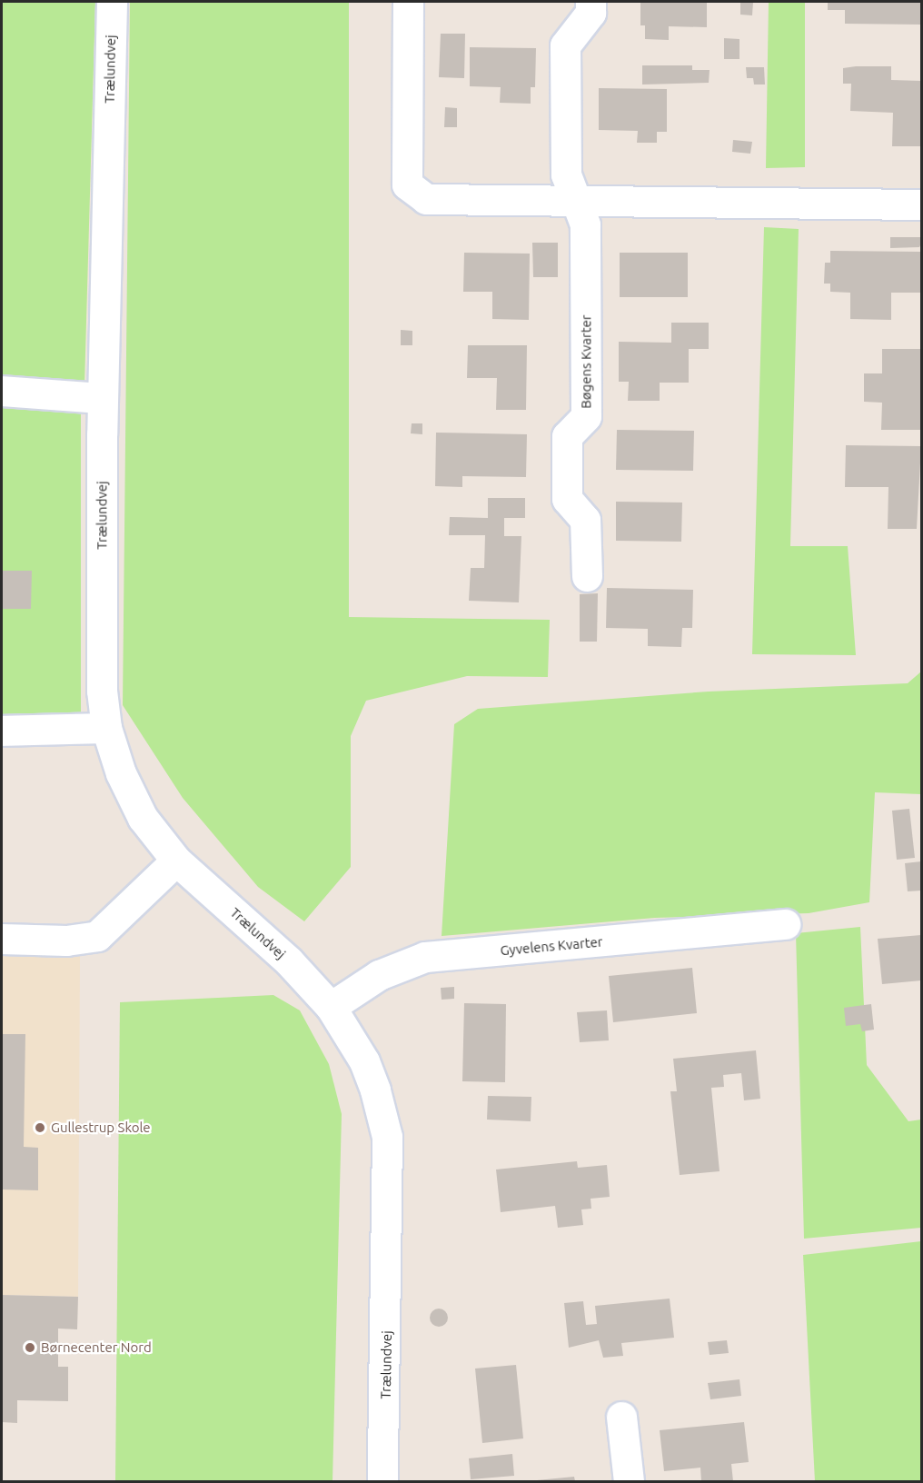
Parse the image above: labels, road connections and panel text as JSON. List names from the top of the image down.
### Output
{
  "streets": {
    "street": ["Trælundvej", "Bøgens Kvarter", "Gyvelens Kvarter"]
  },
  "crossings": [
    ["Trælundvej", "Gyvelens Kvarter"]
  ],
  "places": ["Gullestrup Skole", "Børnecenter Nord"]
}
